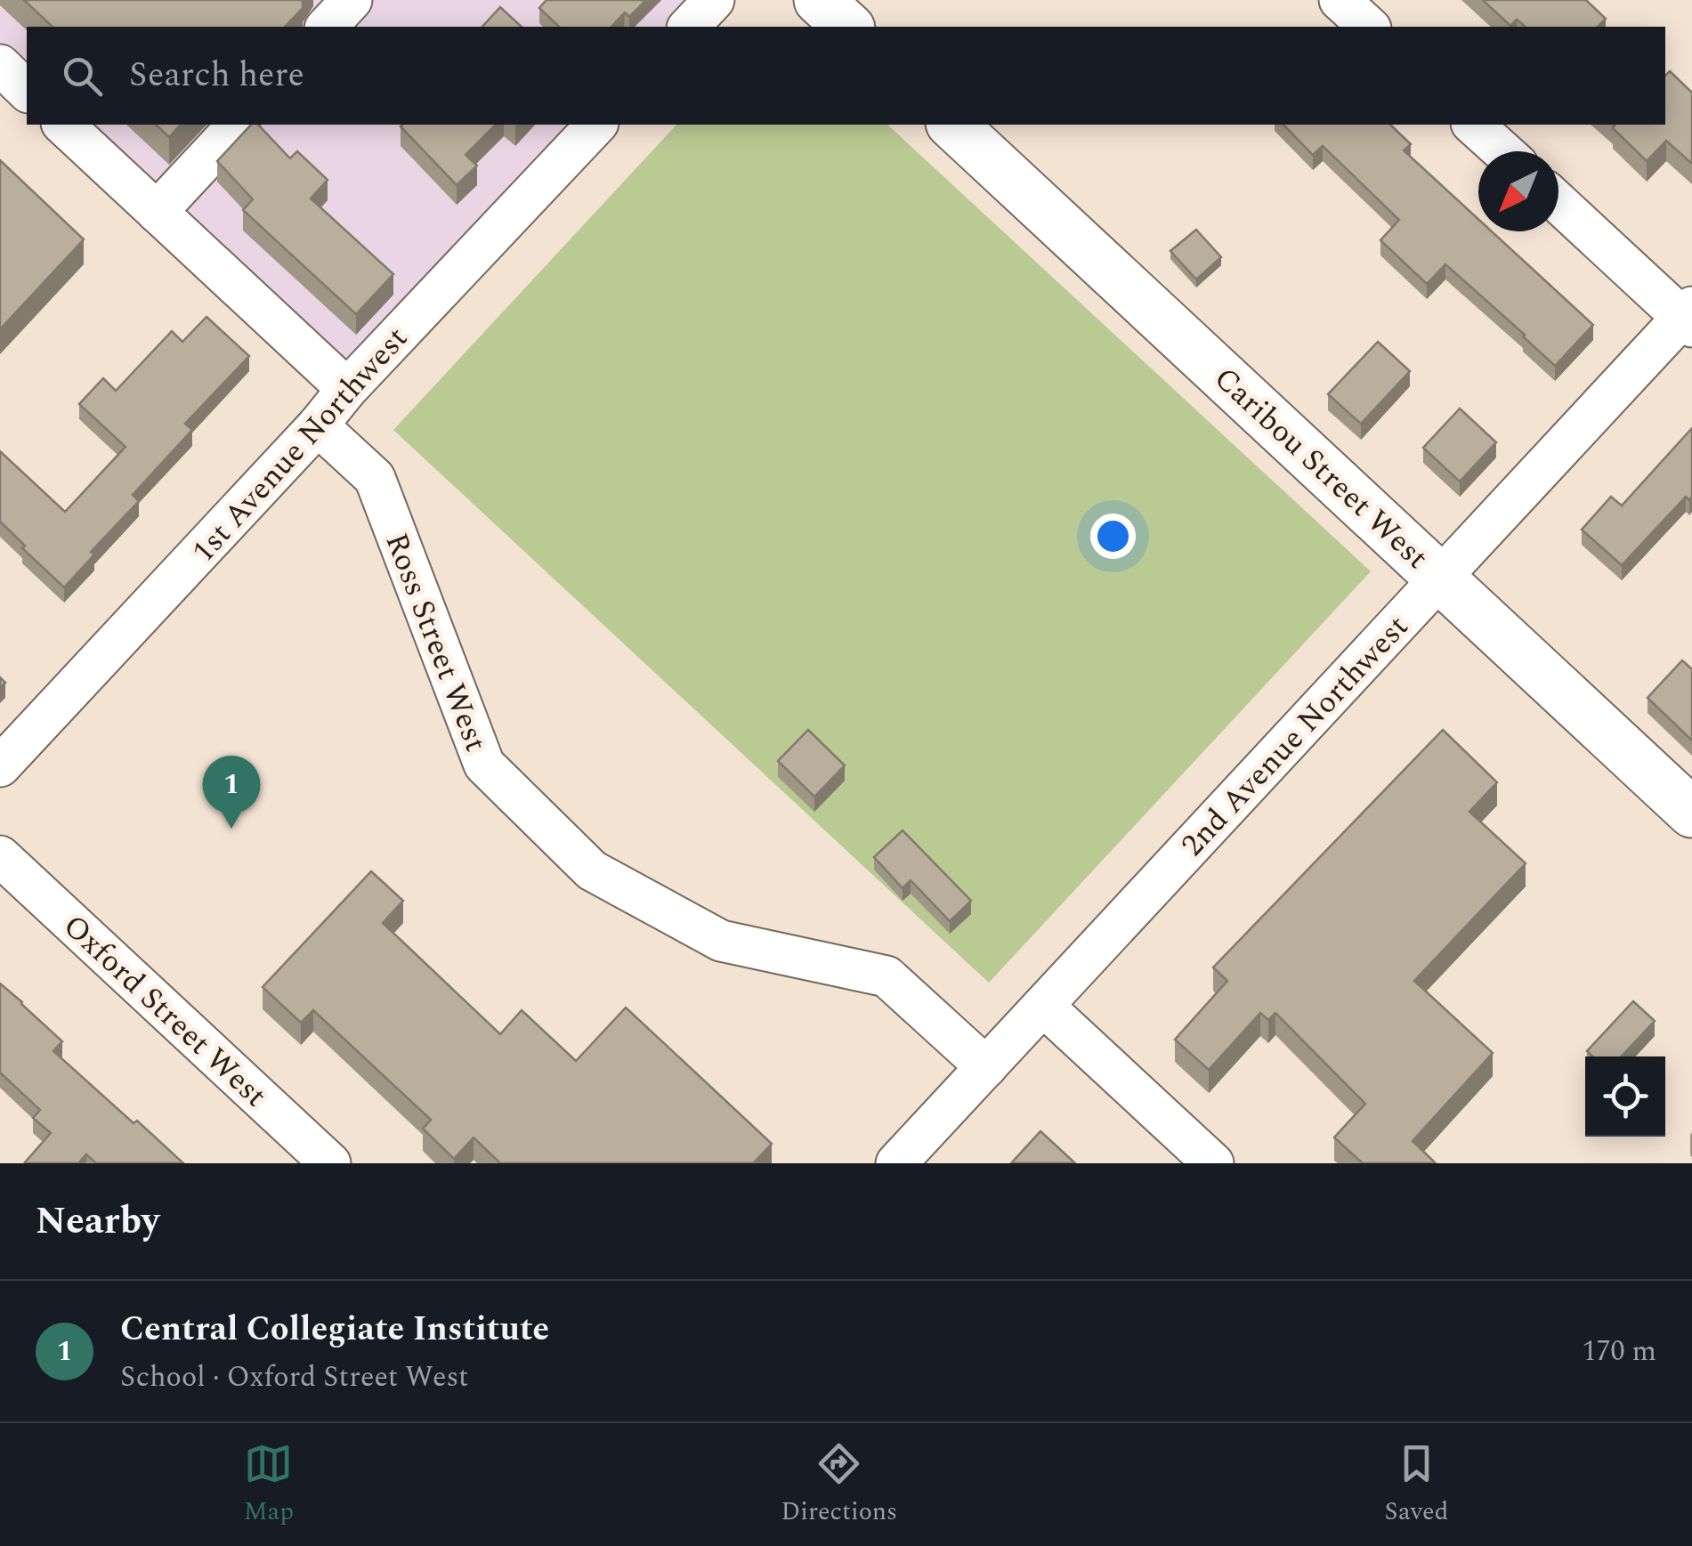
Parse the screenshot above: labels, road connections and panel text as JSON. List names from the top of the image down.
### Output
{
  "streets": {
    "street": [
      "1st Avenue Northwest",
      "Caribou Street West",
      "Ross Street West",
      "2nd Avenue Northwest",
      "Oxford Street West"
    ]
  },
  "crossings": [
    ["1st Avenue Northwest", "Ross Street West"],
    ["Caribou Street West", "2nd Avenue Northwest"],
    ["Ross Street West", "2nd Avenue Northwest"]
  ],
  "north": "bottom left",
  "page": {
    "search": "Search here",
    "pins": "1",
    "heading": "Nearby",
    "list": [
      {
        "mark": "1",
        "name": "Central Collegiate Institute",
        "note": "School · Oxford Street West",
        "value": "170 m"
      }
    ],
    "nav": ["Map", "Directions", "Saved"]
  }
}
